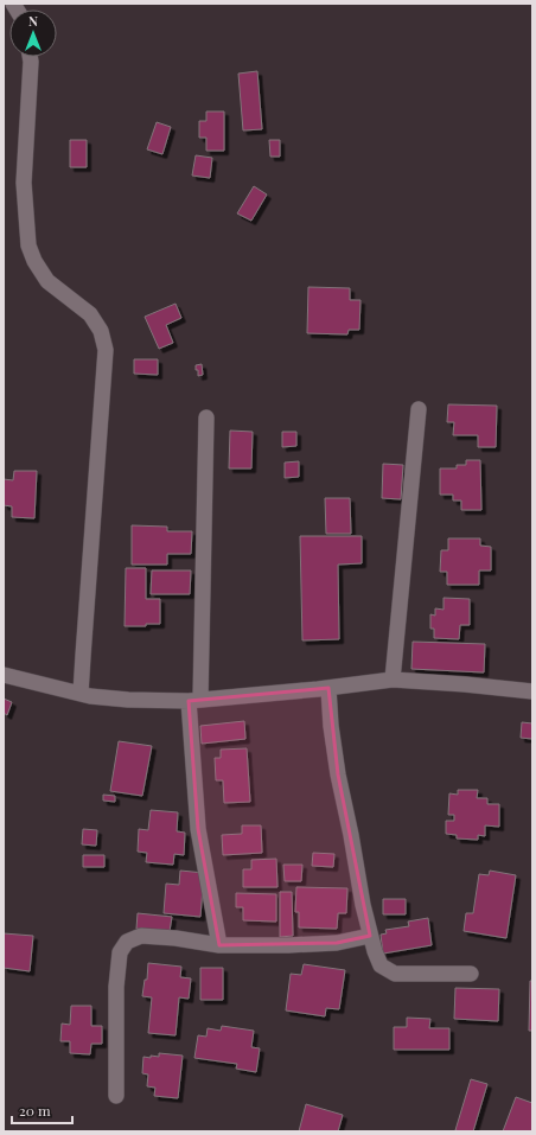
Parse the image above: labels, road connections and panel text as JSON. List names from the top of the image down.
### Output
{
  "scale_bar": "20 m",
  "north": "top"
}
